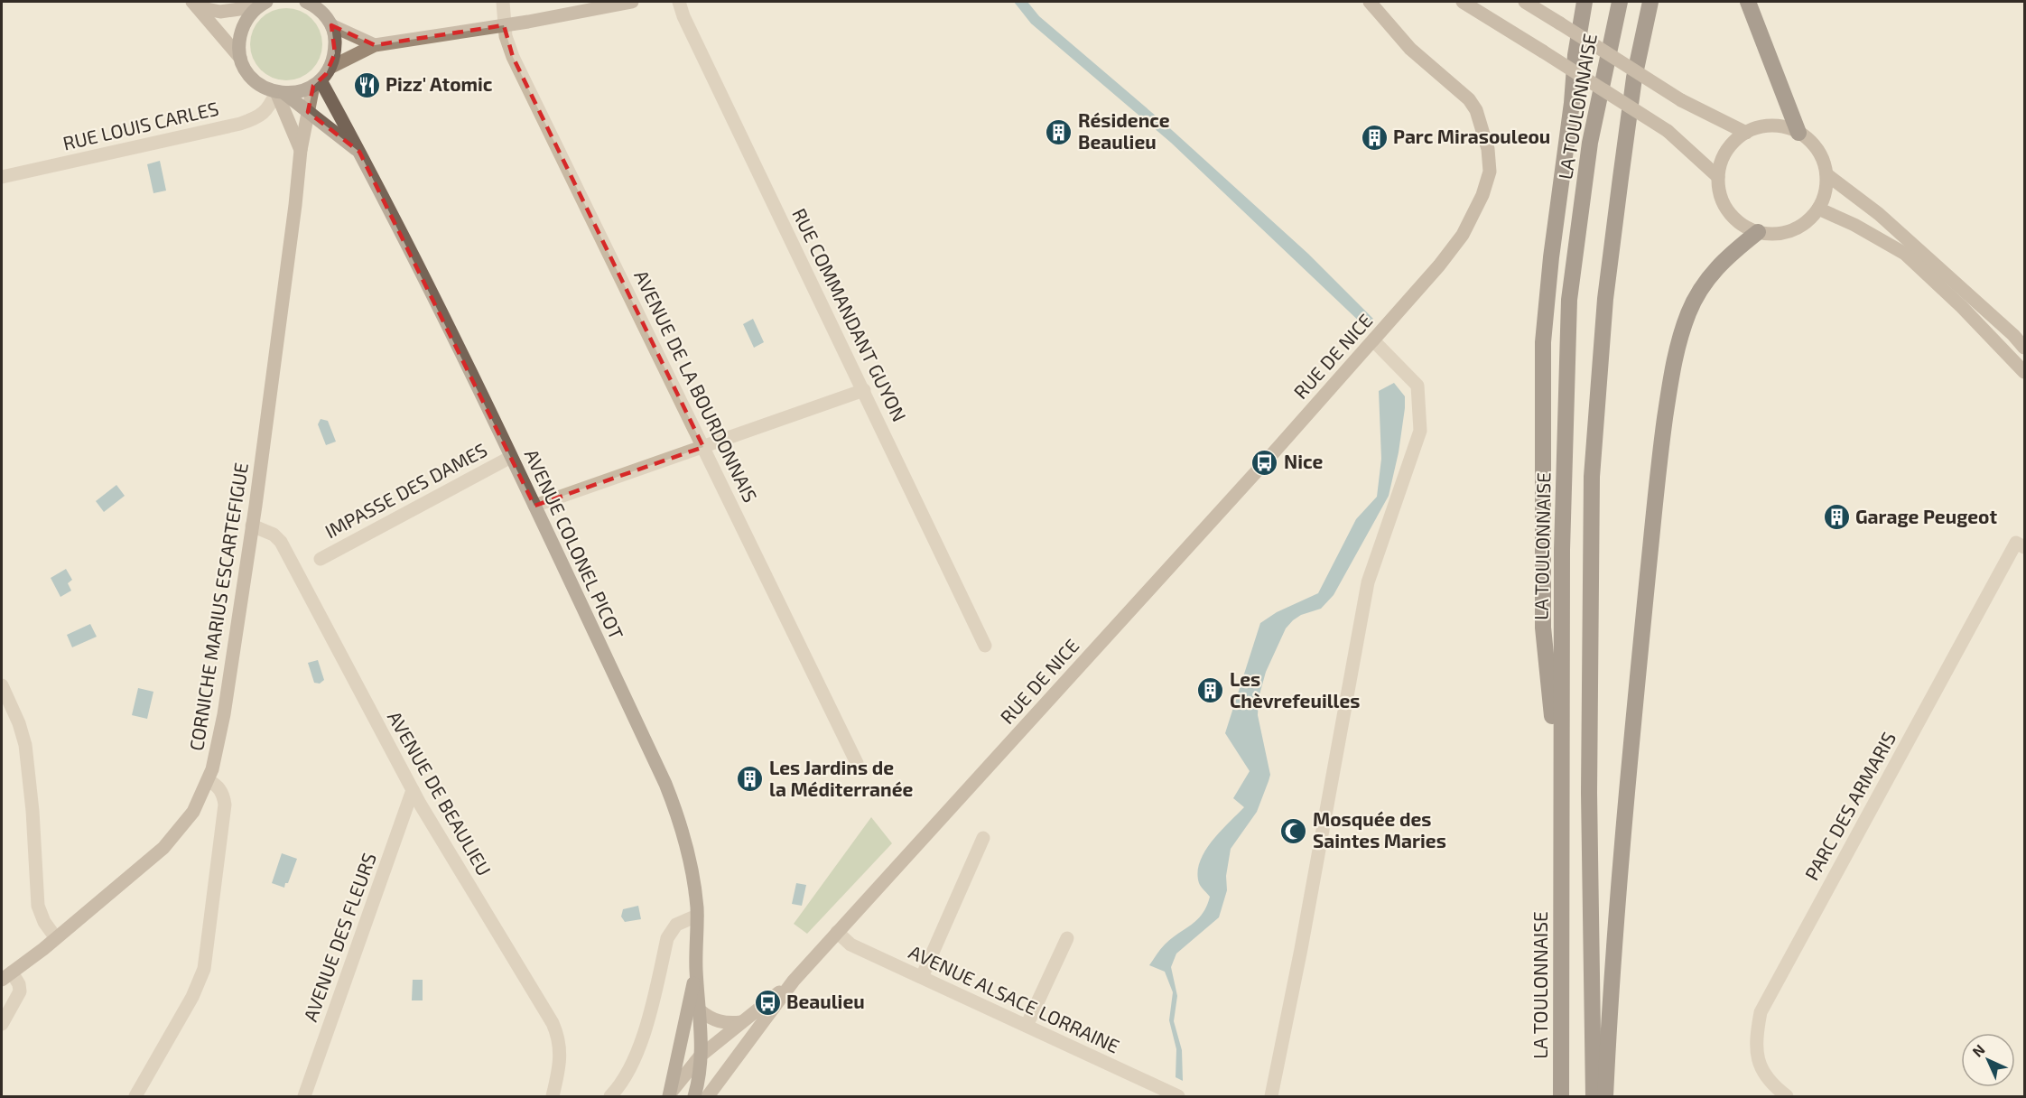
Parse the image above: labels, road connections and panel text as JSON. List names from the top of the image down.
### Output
{
  "streets": {
    "highway": ["LA TOULONNAISE"],
    "main road": ["RUE DE NICE", "AVENUE COLONEL PICOT", "CORNICHE MARIUS ESCARTEFIGUE"],
    "street": [
      "RUE LOUIS CARLES",
      "RUE COMMANDANT GUYON",
      "AVENUE DE LA BOURDONNAIS",
      "IMPASSE DES DAMES",
      "AVENUE DE BEAULIEU",
      "PARC DES ARMARIS",
      "AVENUE DES FLEURS",
      "AVENUE ALSACE LORRAINE"
    ]
  },
  "crossings": [
    ["RUE LOUIS CARLES", "AVENUE COLONEL PICOT"],
    ["RUE LOUIS CARLES", "CORNICHE MARIUS ESCARTEFIGUE"],
    ["RUE DE NICE", "AVENUE ALSACE LORRAINE"],
    ["IMPASSE DES DAMES", "AVENUE COLONEL PICOT"],
    ["AVENUE COLONEL PICOT", "CORNICHE MARIUS ESCARTEFIGUE"],
    ["CORNICHE MARIUS ESCARTEFIGUE", "AVENUE DE BEAULIEU"],
    ["AVENUE DE BEAULIEU", "AVENUE DES FLEURS"]
  ],
  "places": {
    "restaurant": ["Pizz' Atomic"],
    "building": [
      "Résidence Beaulieu",
      "Parc Mirasouleou",
      "Garage Peugeot",
      "Les Chèvrefeuilles",
      "Les Jardins de la Méditerranée"
    ],
    "bus stop": ["Nice", "Beaulieu"],
    "mosque": ["Mosquée des Saintes Maries"]
  },
  "north": "top left"
}
